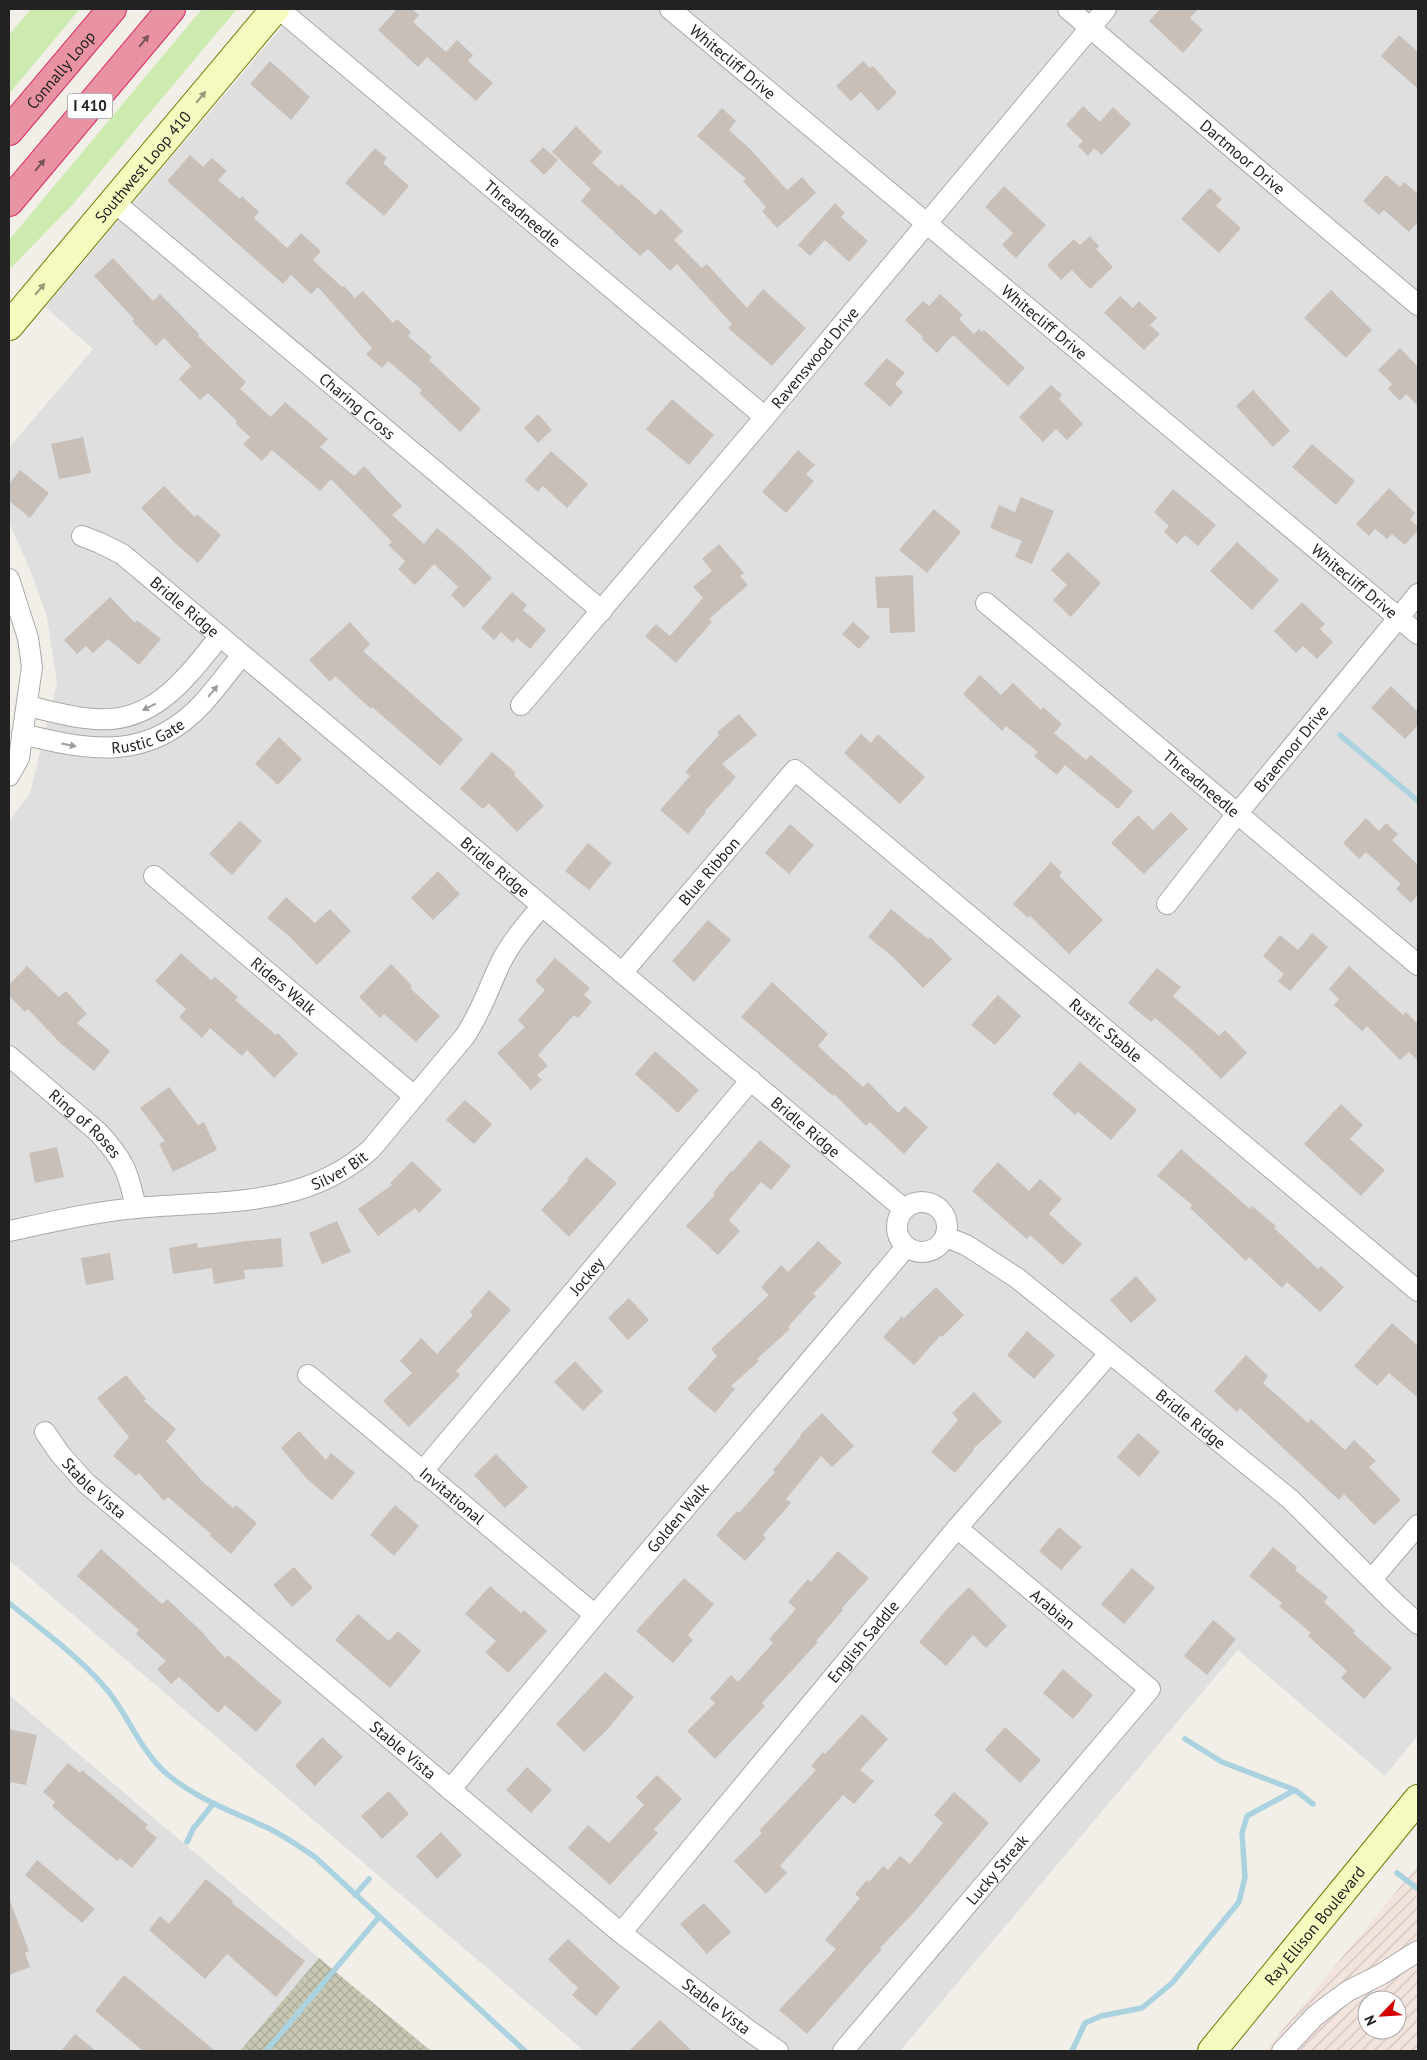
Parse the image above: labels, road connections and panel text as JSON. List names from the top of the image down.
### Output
{
  "streets": {
    "highway": ["Connally Loop", "I 410"],
    "main road": ["Southwest Loop 410", "Ray Ellison Boulevard"],
    "street": [
      "Whitecliff Drive",
      "Dartmoor Drive",
      "Threadneedle",
      "Ravenswood Drive",
      "Charing Cross",
      "Bridle Ridge",
      "Rustic Gate",
      "Braemoor Drive",
      "Blue Ribbon",
      "Riders Walk",
      "Rustic Stable",
      "Ring of Roses",
      "Silver Bit",
      "Jockey",
      "Stable Vista",
      "Invitational",
      "Golden Walk",
      "Arabian",
      "English Saddle",
      "Lucky Streak"
    ]
  },
  "crossings": [
    ["Whitecliff Drive", "Ravenswood Drive"],
    ["Whitecliff Drive", "Braemoor Drive"],
    ["Dartmoor Drive", "Ravenswood Drive"],
    ["Southwest Loop 410", "Charing Cross"],
    ["Threadneedle", "Ravenswood Drive"],
    ["Threadneedle", "Braemoor Drive"],
    ["Ravenswood Drive", "Charing Cross"],
    ["Bridle Ridge", "Rustic Gate"],
    ["Bridle Ridge", "Blue Ribbon"],
    ["Bridle Ridge", "Silver Bit"],
    ["Bridle Ridge", "Jockey"],
    ["Bridle Ridge", "Golden Walk"],
    ["Bridle Ridge", "English Saddle"],
    ["Blue Ribbon", "Rustic Stable"],
    ["Riders Walk", "Silver Bit"],
    ["Ring of Roses", "Silver Bit"],
    ["Jockey", "Invitational"],
    ["Stable Vista", "Golden Walk"],
    ["Stable Vista", "English Saddle"],
    ["Invitational", "Golden Walk"],
    ["Arabian", "English Saddle"],
    ["Arabian", "Lucky Streak"]
  ],
  "one_way": ["Southwest Loop 410"],
  "north": "bottom left"
}
